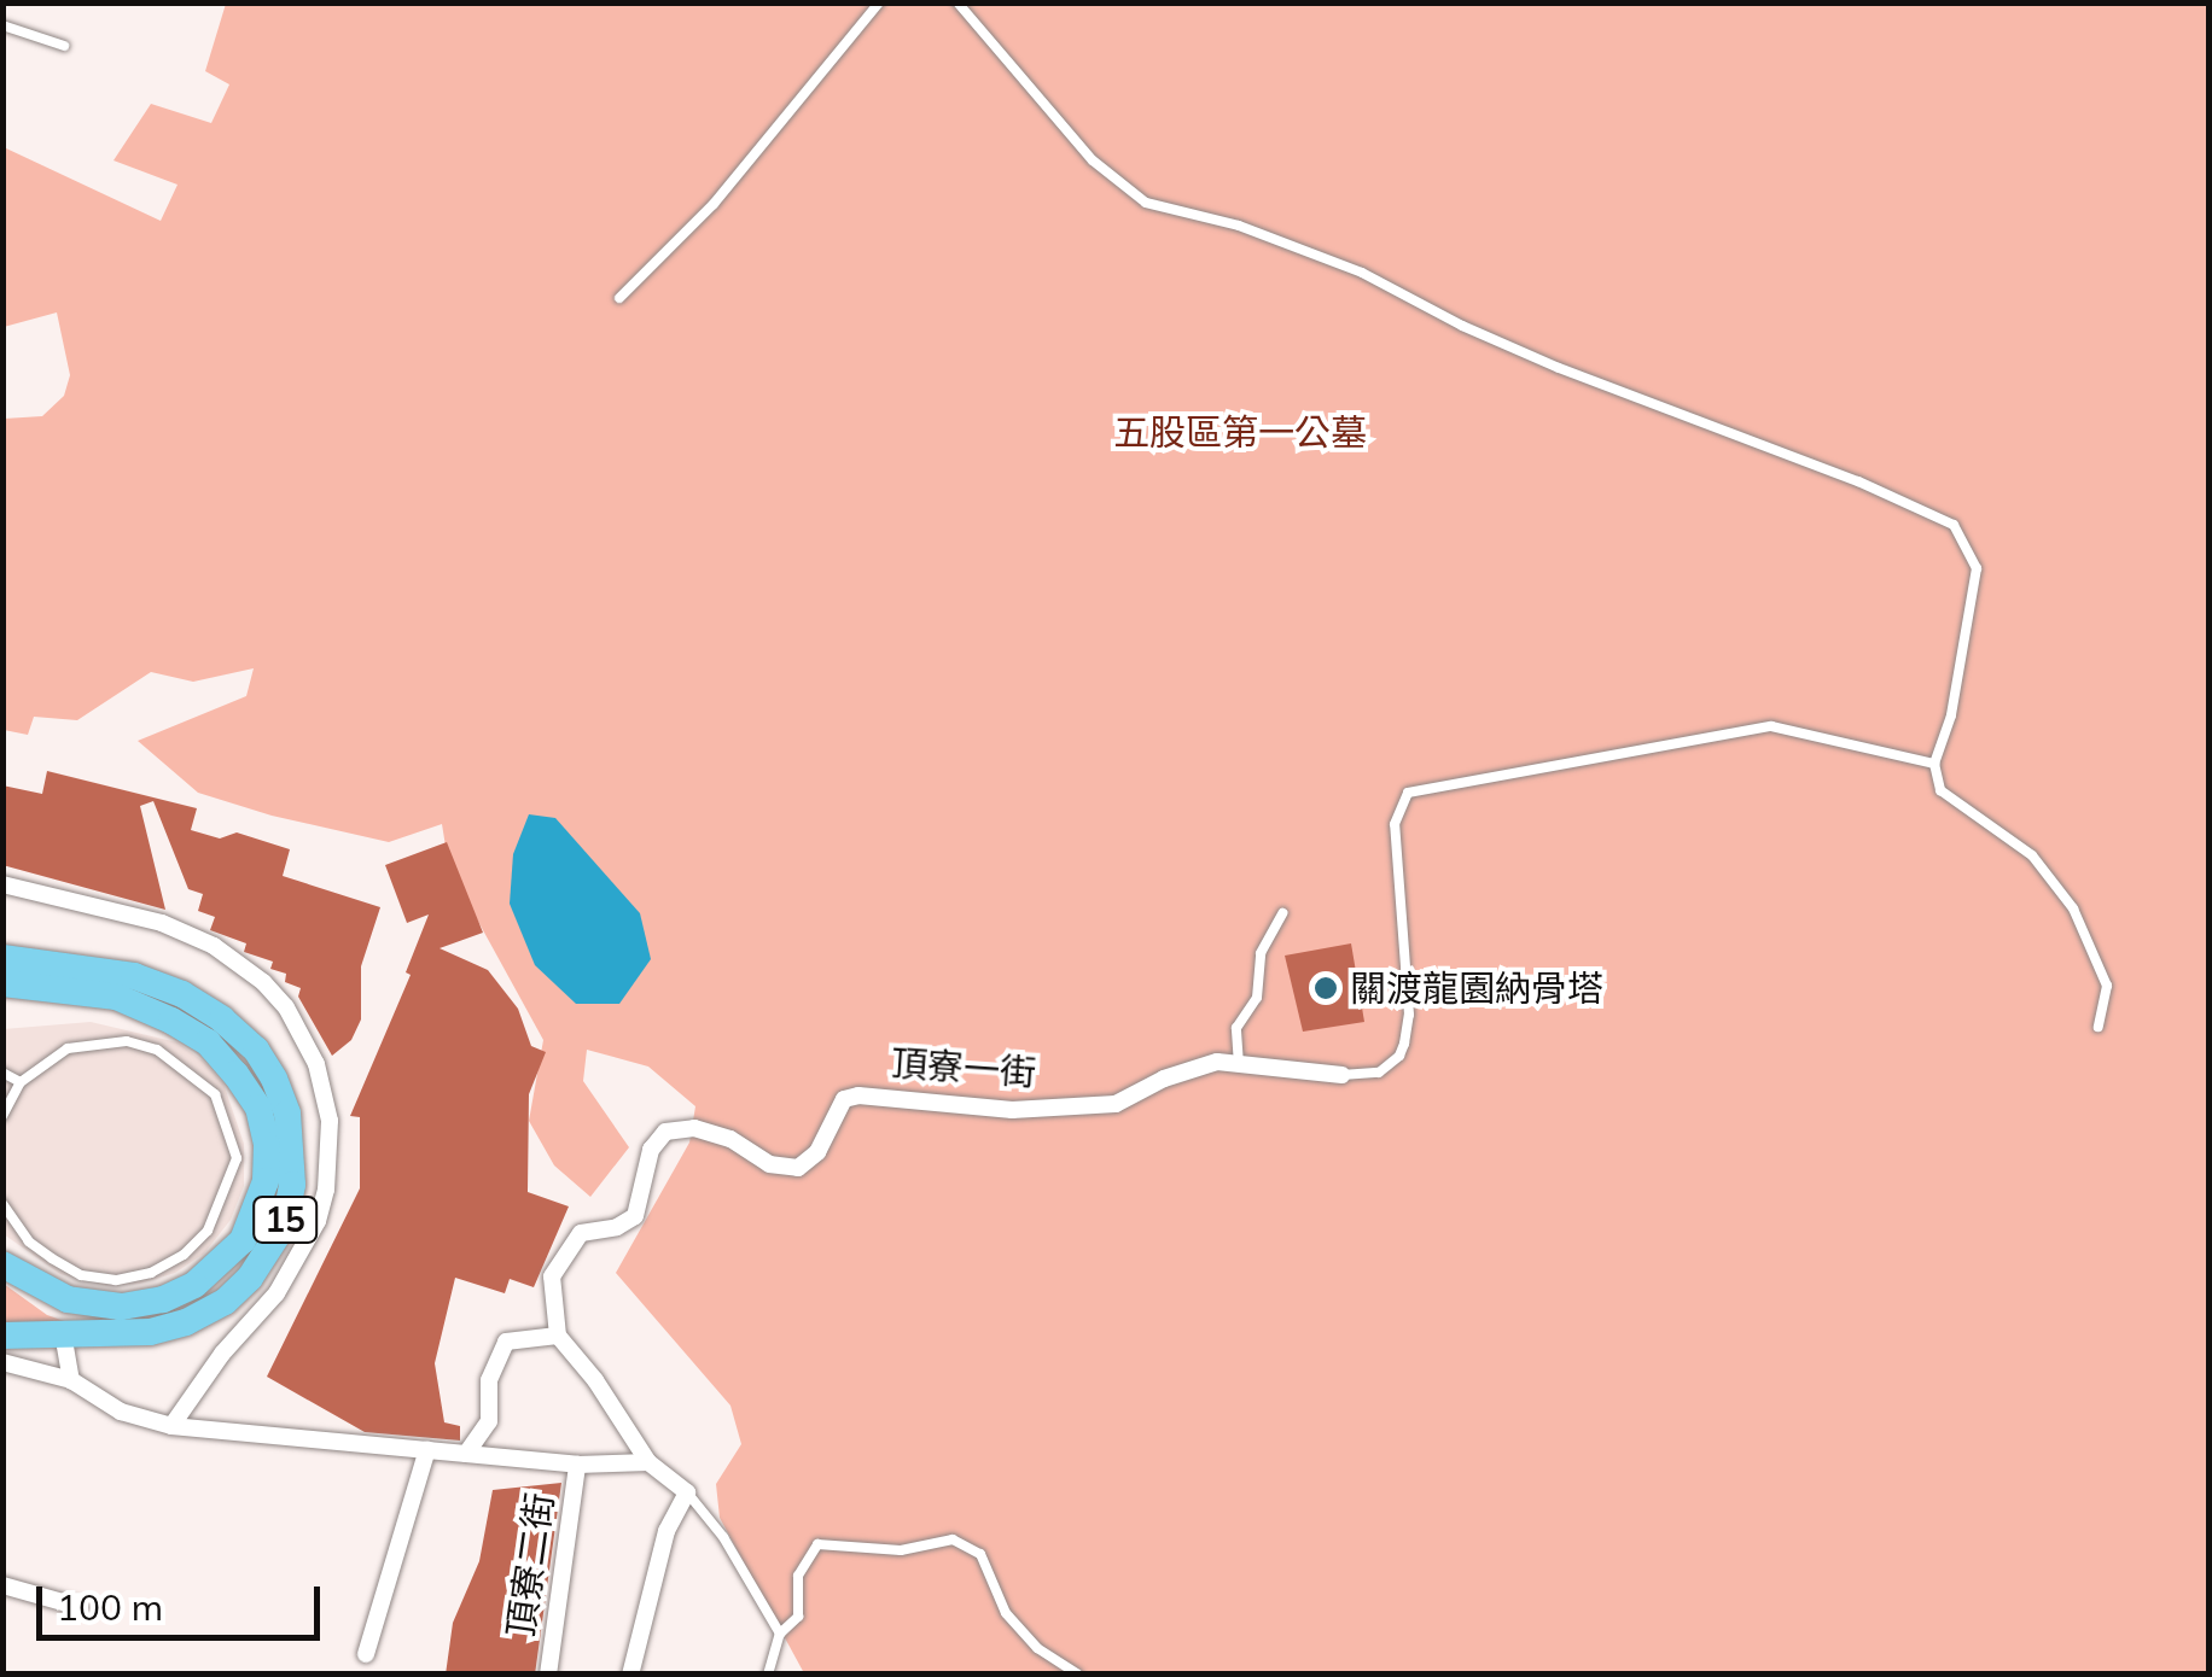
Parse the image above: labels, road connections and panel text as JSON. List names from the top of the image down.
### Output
{
  "streets": {
    "main road": ["15"],
    "street": ["頂寮一街", "頂寮二街"]
  },
  "parks": ["五股區第一公墓"],
  "places": ["關渡龍園納骨塔"],
  "scale_bar": "100 m"
}
